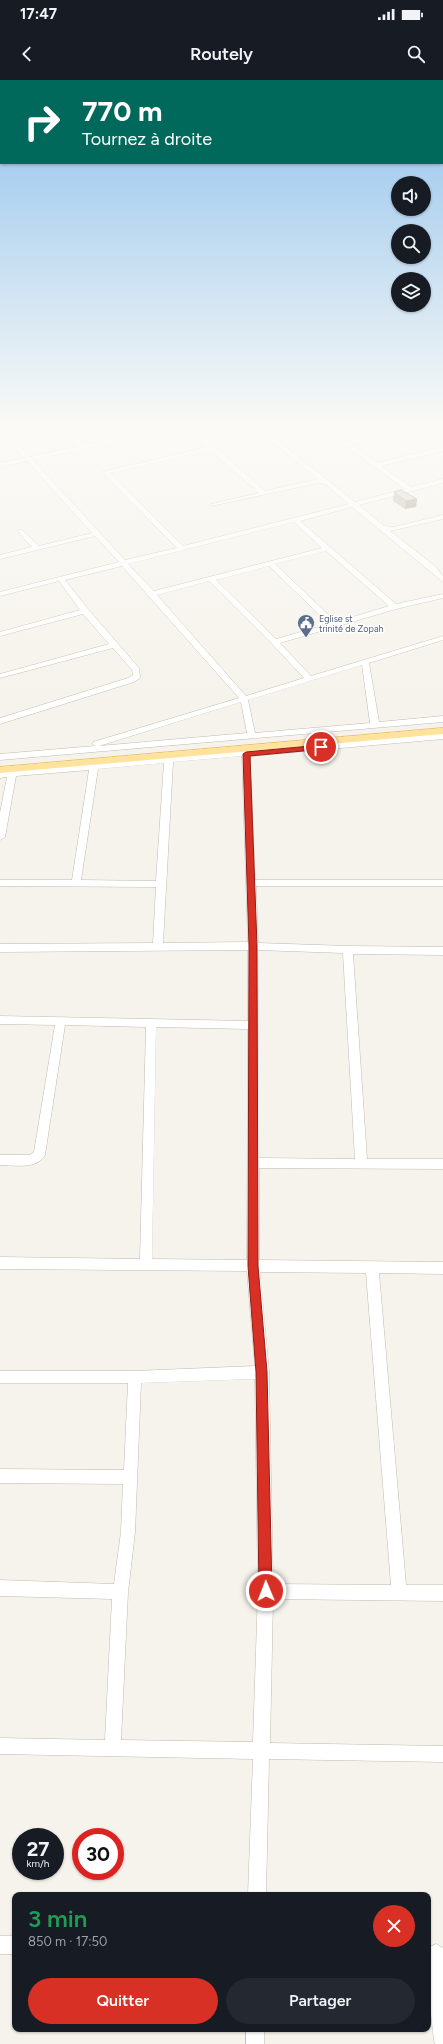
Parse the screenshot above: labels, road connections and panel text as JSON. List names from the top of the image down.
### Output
{
  "places": {
    "public building": ["Eglise st trinité de Zopah"]
  },
  "page": {
    "status": "17:47",
    "header": "Routely",
    "turn": ["770 m", "Tournez à droite"],
    "speed": "27 km/h",
    "limit": "30",
    "heading": ["3 min", "850 m · 17:50"],
    "buttons": ["Quitter", "Partager"]
  }
}
